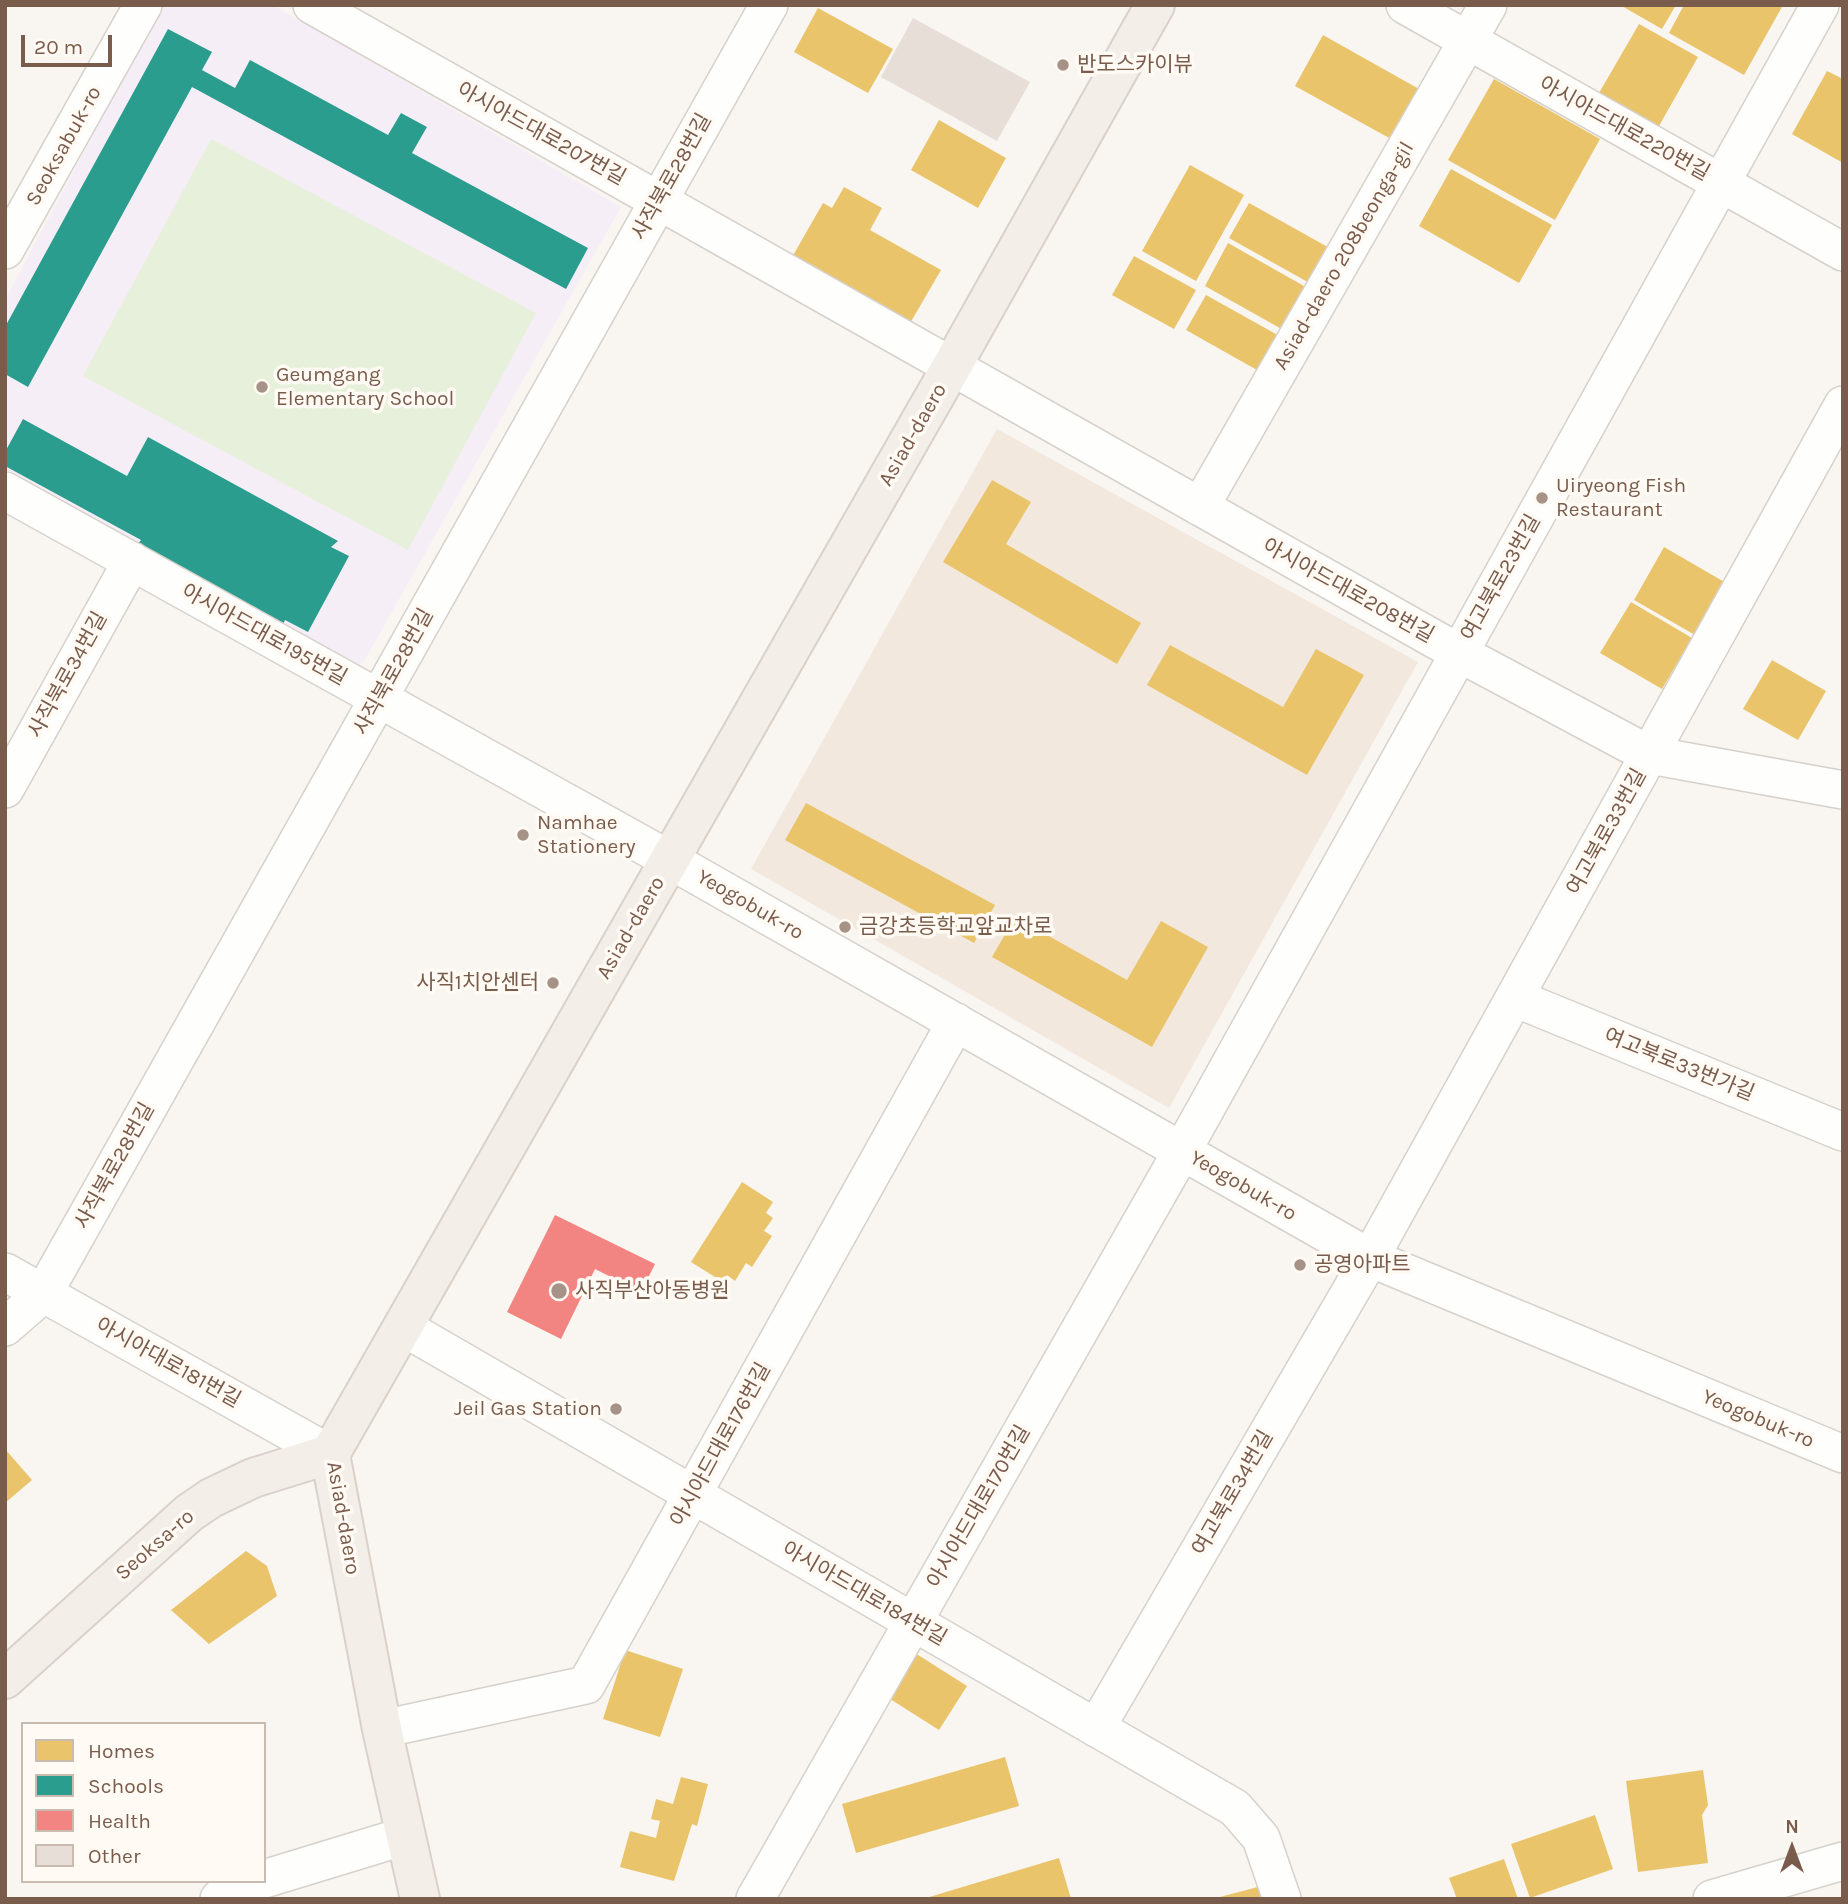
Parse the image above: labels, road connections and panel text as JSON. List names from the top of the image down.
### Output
{
  "streets": {
    "main road": ["Asiad-daero", "Seoksa-ro"],
    "street": [
      "아시아드대로220번길",
      "아시아드대로207번길",
      "Seoksabuk-ro",
      "사직북로28번길",
      "Asiad-daero 208beonga-gil",
      "여고북로23번길",
      "아시아드대로208번길",
      "아시아드대로195번길",
      "사직북로34번길",
      "여고북로33번길",
      "Yeogobuk-ro",
      "여고북로33번가길",
      "아시아대로181번길",
      "아시아드대로176번길",
      "여고북로34번길",
      "아시아드대로170번길",
      "아시아드대로184번길"
    ]
  },
  "crossings": [
    ["아시아드대로220번길", "Asiad-daero 208beonga-gil"],
    ["아시아드대로220번길", "여고북로23번길"],
    ["아시아드대로207번길", "사직북로28번길"],
    ["아시아드대로207번길", "Asiad-daero"],
    ["아시아드대로207번길", "아시아드대로208번길"],
    ["사직북로28번길", "아시아드대로195번길"],
    ["사직북로28번길", "아시아대로181번길"],
    ["Asiad-daero 208beonga-gil", "아시아드대로208번길"],
    ["Asiad-daero", "아시아드대로208번길"],
    ["Asiad-daero", "아시아드대로195번길"],
    ["Asiad-daero", "Yeogobuk-ro"],
    ["Asiad-daero", "아시아대로181번길"],
    ["Asiad-daero", "아시아드대로176번길"],
    ["Asiad-daero", "Seoksa-ro"],
    ["Asiad-daero", "아시아드대로184번길"],
    ["여고북로23번길", "아시아드대로208번길"],
    ["여고북로23번길", "Yeogobuk-ro"],
    ["여고북로23번길", "아시아드대로170번길"],
    ["아시아드대로208번길", "여고북로33번길"],
    ["아시아드대로195번길", "사직북로34번길"],
    ["아시아드대로195번길", "Yeogobuk-ro"],
    ["여고북로33번길", "Yeogobuk-ro"],
    ["여고북로33번길", "여고북로33번가길"],
    ["여고북로33번길", "여고북로34번길"],
    ["Yeogobuk-ro", "아시아드대로176번길"],
    ["Yeogobuk-ro", "여고북로34번길"],
    ["Yeogobuk-ro", "아시아드대로170번길"],
    ["아시아대로181번길", "Seoksa-ro"],
    ["아시아드대로176번길", "아시아드대로184번길"],
    ["여고북로34번길", "아시아드대로184번길"],
    ["아시아드대로170번길", "아시아드대로184번길"]
  ],
  "places": [
    "반도스카이뷰",
    "Geumgang Elementary School",
    "Uiryeong Fish Restaurant",
    "Namhae Stationery",
    "금강초등학교앞교차로",
    "사직1치안센터",
    "공영아파트",
    "사직부산아동병원",
    "Jeil Gas Station"
  ],
  "legend": [
    "Homes",
    "Schools",
    "Health",
    "Other"
  ],
  "scale_bar": "20 m",
  "north": "top"
}
